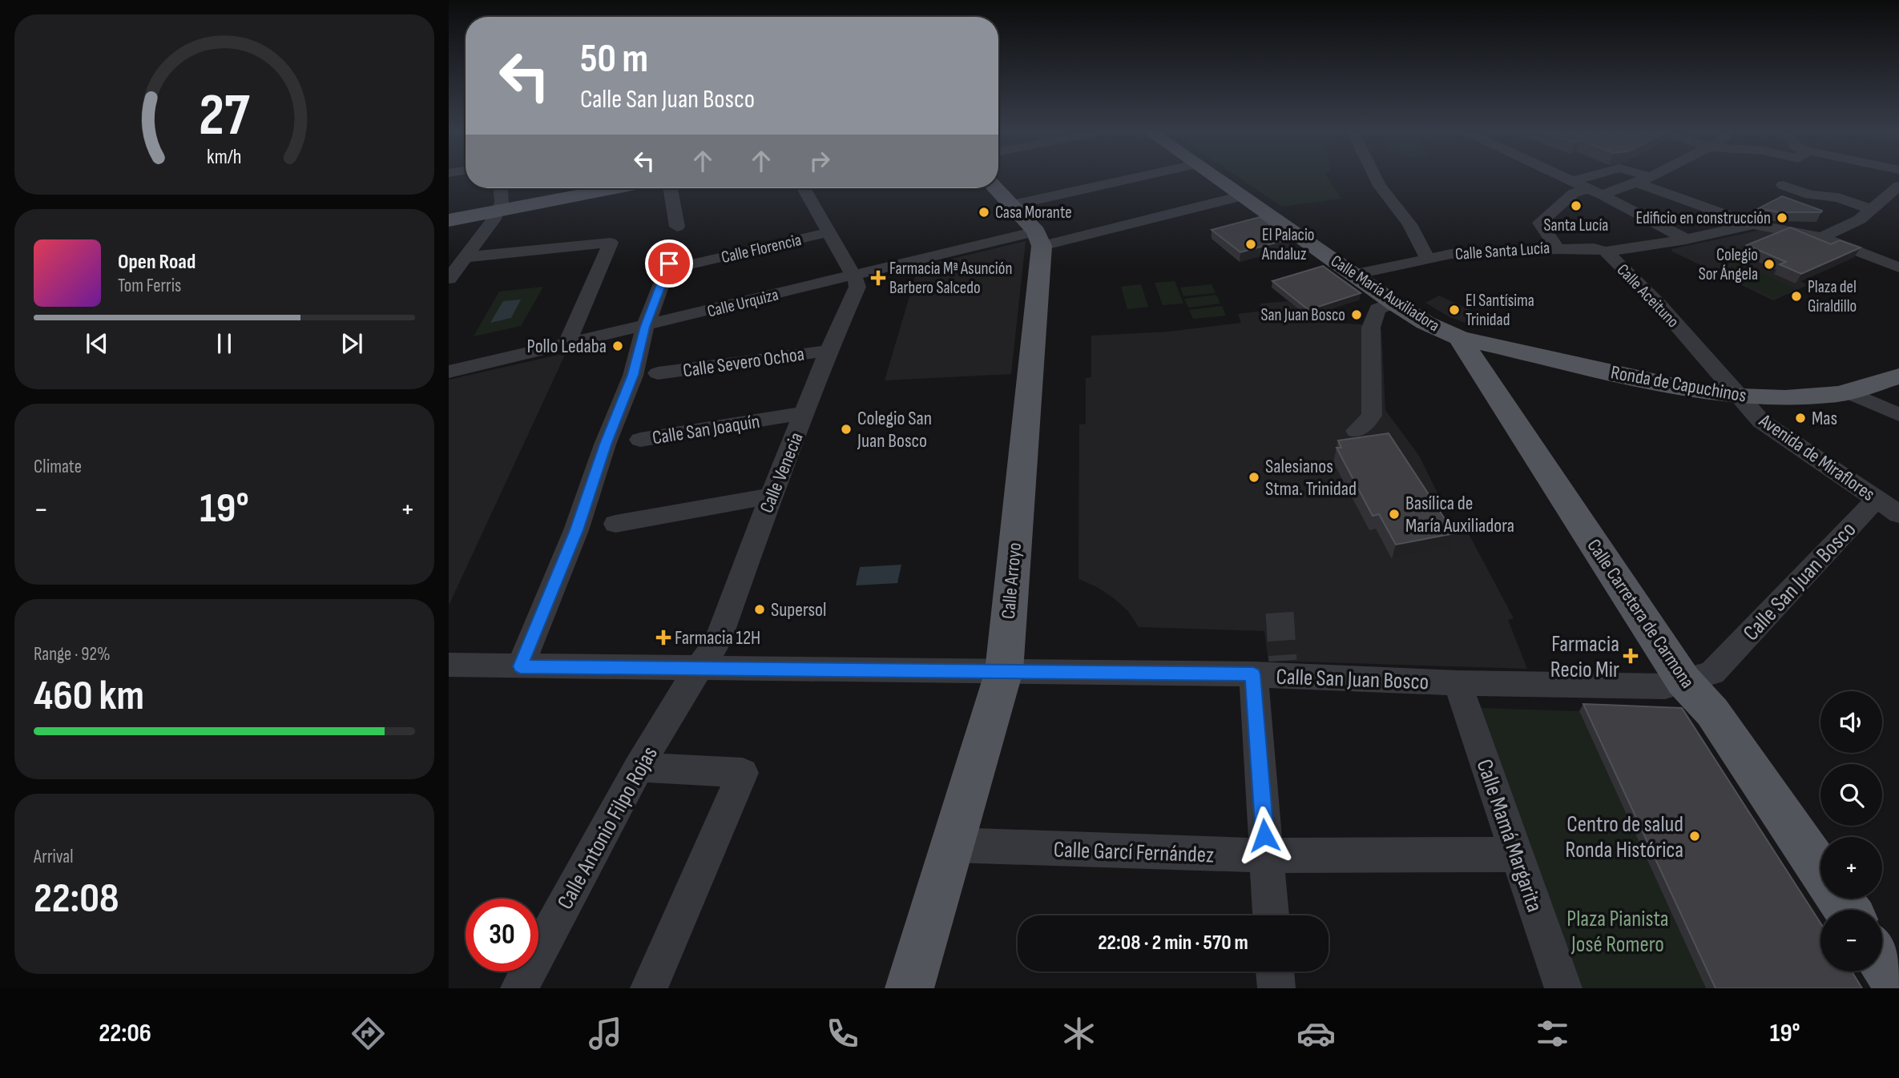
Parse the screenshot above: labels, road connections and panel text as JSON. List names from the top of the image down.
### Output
{
  "streets": {
    "main road": [
      "Calle María Auxiliadora",
      "Ronda de Capuchinos",
      "Calle Arroyo",
      "Calle Carretera de Carmona"
    ],
    "street": [
      "Calle Florencia",
      "Calle Santa Lucía",
      "Calle Aceituno",
      "Calle Urquiza",
      "Calle Severo Ochoa",
      "Calle San Joaquín",
      "Avenida de Miraflores",
      "Calle Venecia",
      "Calle San Juan Bosco",
      "Calle Antonio Filpo Rojas",
      "Calle Mamá Margarita",
      "Calle Garcí Fernández"
    ]
  },
  "crossings": [
    ["Calle Santa Lucía", "Calle María Auxiliadora"],
    ["Calle María Auxiliadora", "Calle Urquiza"],
    ["Calle María Auxiliadora", "Ronda de Capuchinos"],
    ["Calle María Auxiliadora", "Calle Carretera de Carmona"],
    ["Calle Aceituno", "Avenida de Miraflores"],
    ["Calle Urquiza", "Calle Venecia"],
    ["Calle Urquiza", "Calle Arroyo"],
    ["Calle Severo Ochoa", "Calle Venecia"],
    ["Ronda de Capuchinos", "Avenida de Miraflores"],
    ["Ronda de Capuchinos", "Calle Carretera de Carmona"],
    ["Calle San Joaquín", "Calle Venecia"],
    ["Avenida de Miraflores", "Calle San Juan Bosco"],
    ["Calle Venecia", "Calle San Juan Bosco"],
    ["Calle Venecia", "Calle Antonio Filpo Rojas"],
    ["Calle Arroyo", "Calle San Juan Bosco"],
    ["Calle Arroyo", "Calle Garcí Fernández"],
    ["Calle San Juan Bosco", "Calle Carretera de Carmona"],
    ["Calle San Juan Bosco", "Calle Antonio Filpo Rojas"],
    ["Calle San Juan Bosco", "Calle Mamá Margarita"],
    ["Calle Mamá Margarita", "Calle Garcí Fernández"]
  ],
  "parks": ["Plaza Pianista José Romero"],
  "places": {
    "other": [
      "Santa Lucía",
      "Casa Morante",
      "Edificio en construcción",
      "El Palacio Andaluz",
      "Colegio Sor Ángela",
      "Plaza del Giraldillo",
      "EI Santísima Trinidad",
      "San Juan Bosco",
      "Pollo Ledaba",
      "Mas",
      "Colegio San Juan Bosco",
      "Salesianos Stma. Trinidad",
      "Basílica de María Auxiliadora",
      "Supersol",
      "Centro de salud Ronda Histórica"
    ],
    "health": ["Farmacia Mª Asunción Barbero Salcedo", "Farmacia 12H", "Farmacia Recio Mir"]
  },
  "page": {
    "turn": ["50 m", "Calle San Juan Bosco"],
    "song": ["Open Road", "Tom Ferris"],
    "tile": [
      "Climate",
      ["Range · 92%", "460 km"],
      ["Arrival", "22:08"]
    ],
    "heat": ["−", "19°", "+"],
    "map_buttons": ["+", "−"],
    "limit": "30",
    "trip": "22:08 · 2 min · 570 m",
    "tabs": ["22:06", "19°"],
    "gauge": ["27", "km/h"]
  }
}
